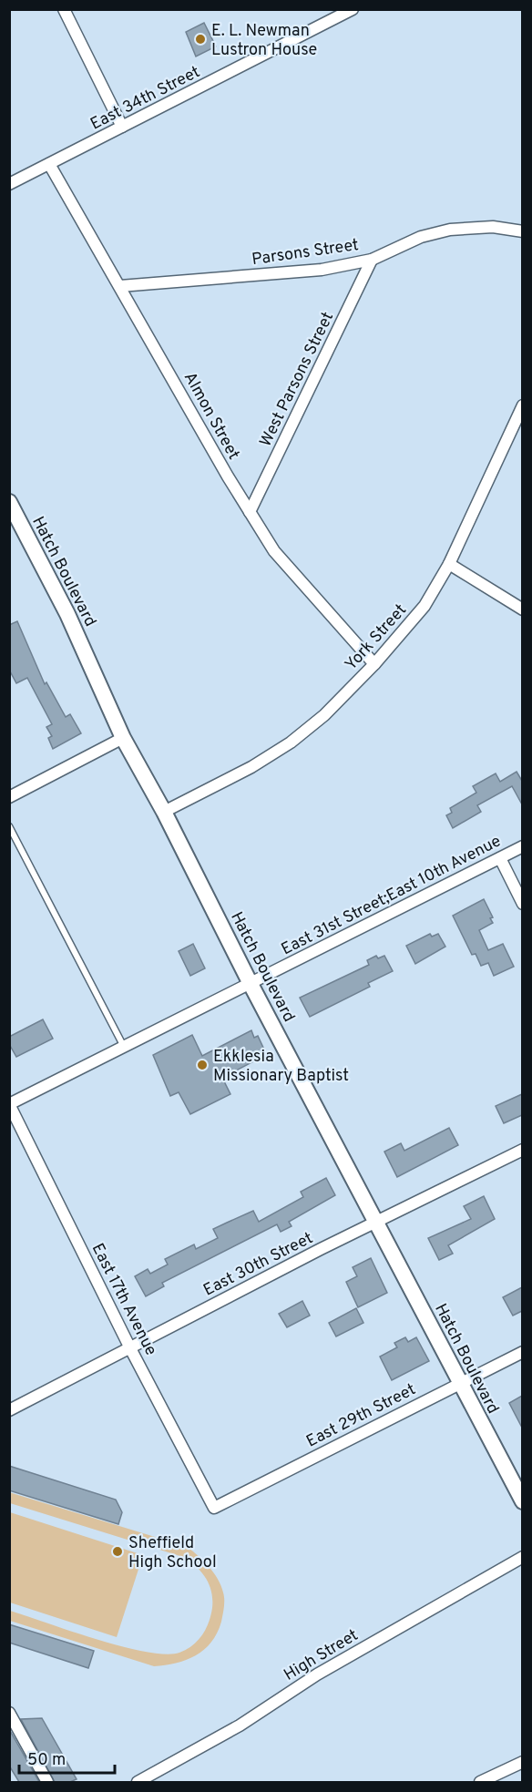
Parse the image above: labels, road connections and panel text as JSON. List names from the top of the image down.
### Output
{
  "streets": {
    "main road": ["Hatch Boulevard"],
    "street": [
      "East 34th Street",
      "Parsons Street",
      "West Parsons Street",
      "Almon Street",
      "York Street",
      "East 31st Street;East 10th Avenue",
      "East 30th Street",
      "East 17th Avenue",
      "East 29th Street",
      "High Street"
    ]
  },
  "crossings": [
    ["East 34th Street", "Almon Street"],
    ["Parsons Street", "West Parsons Street"],
    ["Parsons Street", "Almon Street"],
    ["West Parsons Street", "Almon Street"],
    ["Almon Street", "York Street"],
    ["Hatch Boulevard", "York Street"],
    ["Hatch Boulevard", "East 31st Street;East 10th Avenue"],
    ["Hatch Boulevard", "East 30th Street"],
    ["Hatch Boulevard", "East 29th Street"],
    ["East 31st Street;East 10th Avenue", "East 17th Avenue"],
    ["East 30th Street", "East 17th Avenue"],
    ["East 17th Avenue", "East 29th Street"]
  ],
  "places": ["E. L. Newman Lustron House", "Ekklesia Missionary Baptist", "Sheffield High School"],
  "scale_bar": "50 m"
}
